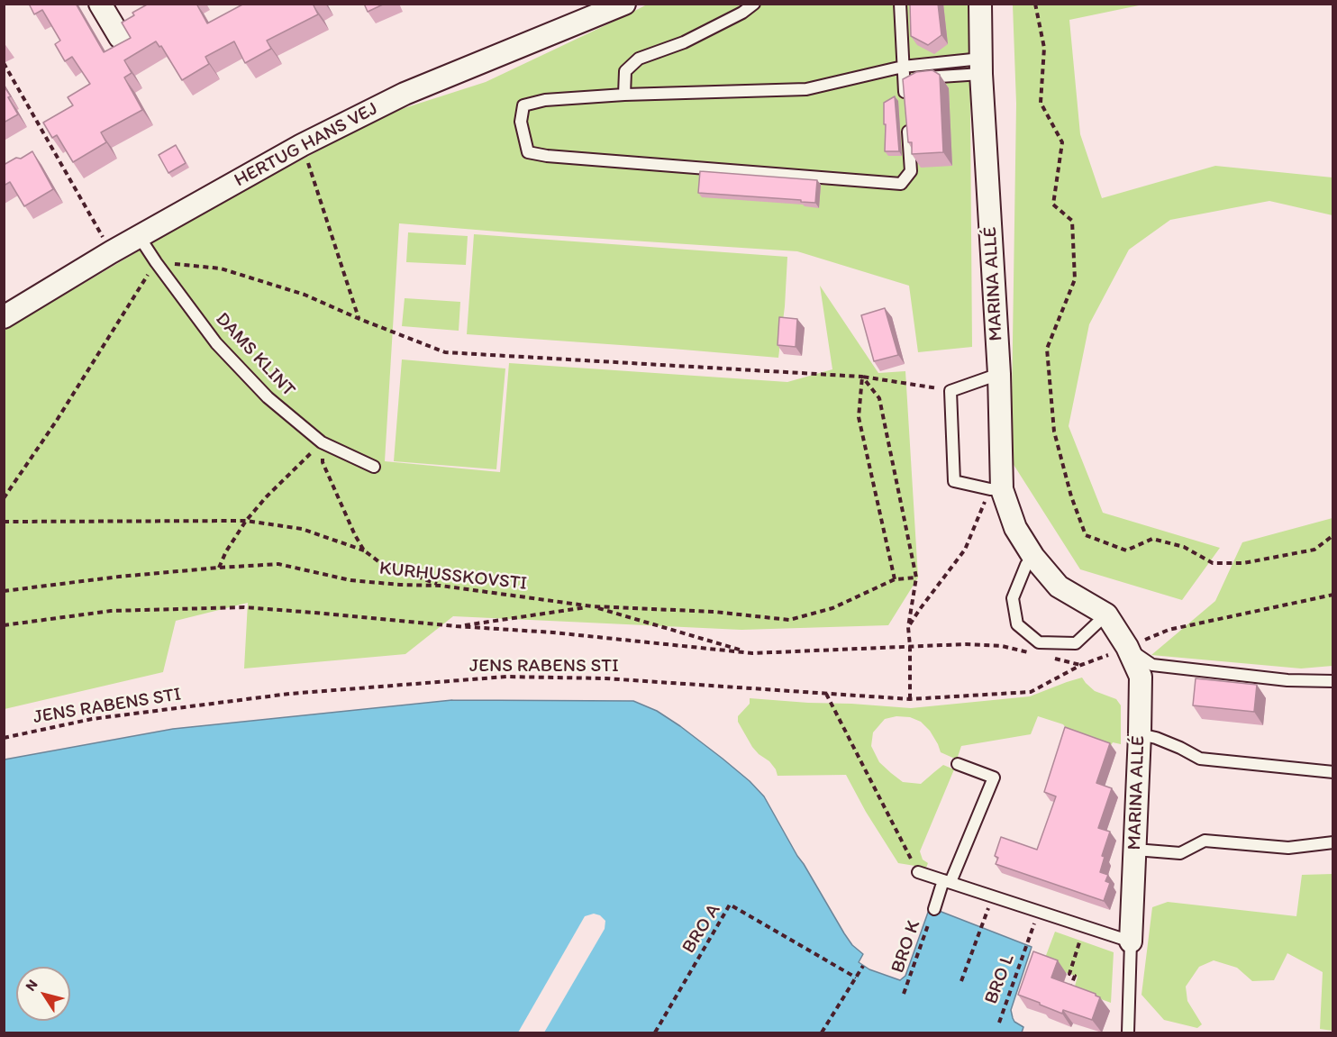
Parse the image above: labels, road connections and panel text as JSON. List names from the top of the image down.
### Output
{
  "streets": {
    "street": ["HERTUG HANS VEJ", "MARINA ALLÉ"],
    "lane": ["DAMS KLINT"],
    "path": [
      "KURHUSSKOVSTI",
      "JENS RABENS STI",
      "BRO A",
      "BRO K",
      "BRO L"
    ]
  },
  "crossings": [
    ["HERTUG HANS VEJ", "DAMS KLINT"],
    ["MARINA ALLÉ", "JENS RABENS STI"]
  ],
  "north": "top left"
}
